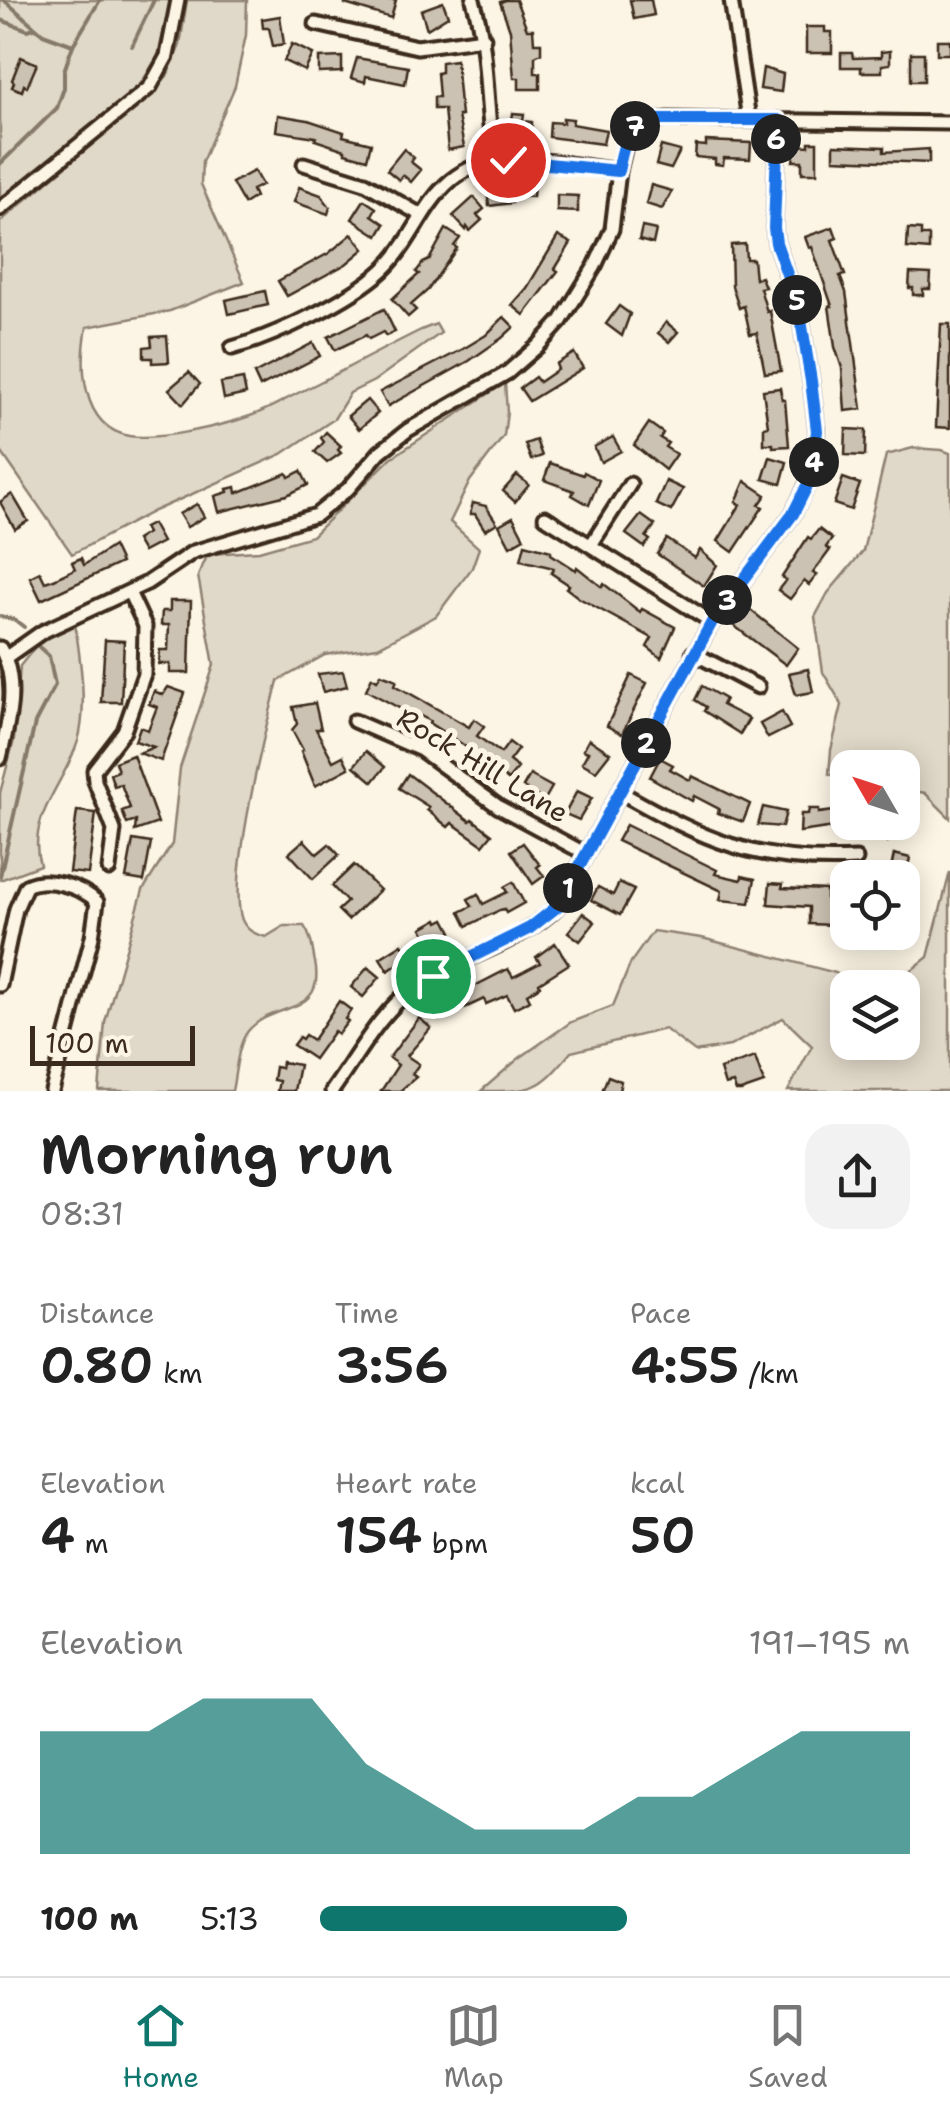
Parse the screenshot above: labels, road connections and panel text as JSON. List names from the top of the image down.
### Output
{
  "streets": {
    "street": ["Rock Hill Lane"]
  },
  "scale_bar": "100 m",
  "north": "top left",
  "page": {
    "pins": [
      "7",
      "6",
      "5",
      "4",
      "3",
      "2",
      "1"
    ],
    "scale": "100 m",
    "heading": ["Morning run", "08:31"],
    "stats": [
      ["Distance", "0.80 km"],
      ["Time", "3:56"],
      ["Pace", "4:55 /km"],
      ["Elevation", "4 m"],
      ["Heart rate", "154 bpm"],
      ["kcal", "50"]
    ],
    "chart": ["Elevation", "191–195 m"],
    "list": [
      {
        "name": "100 m",
        "note": "5:13"
      }
    ],
    "tabs": ["Home", "Map", "Saved"]
  }
}
